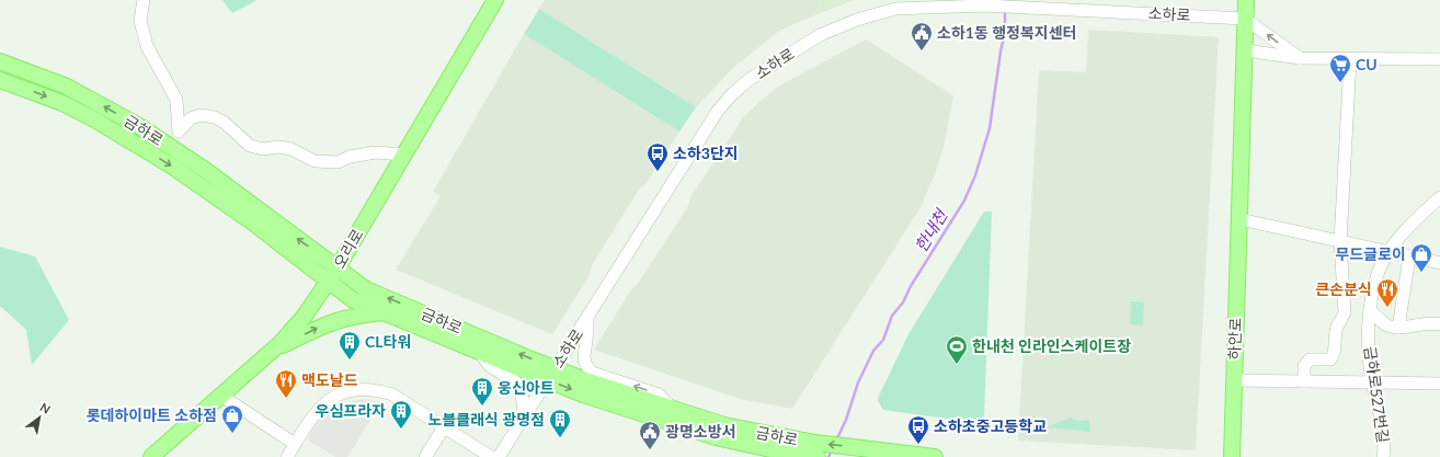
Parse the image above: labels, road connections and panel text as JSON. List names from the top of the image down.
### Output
{
  "streets": {
    "main road": ["금하로", "오리로", "하안로"],
    "street": ["소하로", "금하로527번길"]
  },
  "crossings": [
    ["소하로", "금하로"],
    ["소하로", "하안로"],
    ["금하로", "오리로"]
  ],
  "water": ["한내천"],
  "places": {
    "public building": ["소하1동 행정복지센터", "광명소방서"],
    "supermarket": ["CU"],
    "bus stop": ["소하3단지", "소하초중고등학교"],
    "shop": ["무드글로이", "롯데하이마트 소하점"],
    "restaurant": ["큰손분식", "맥도날드"],
    "building": [
      "CL타워",
      "웅신아트",
      "우심프라자",
      "노블클래식 광명점"
    ],
    "sports": ["한내천 인라인스케이트장"]
  },
  "north": "top right"
}
